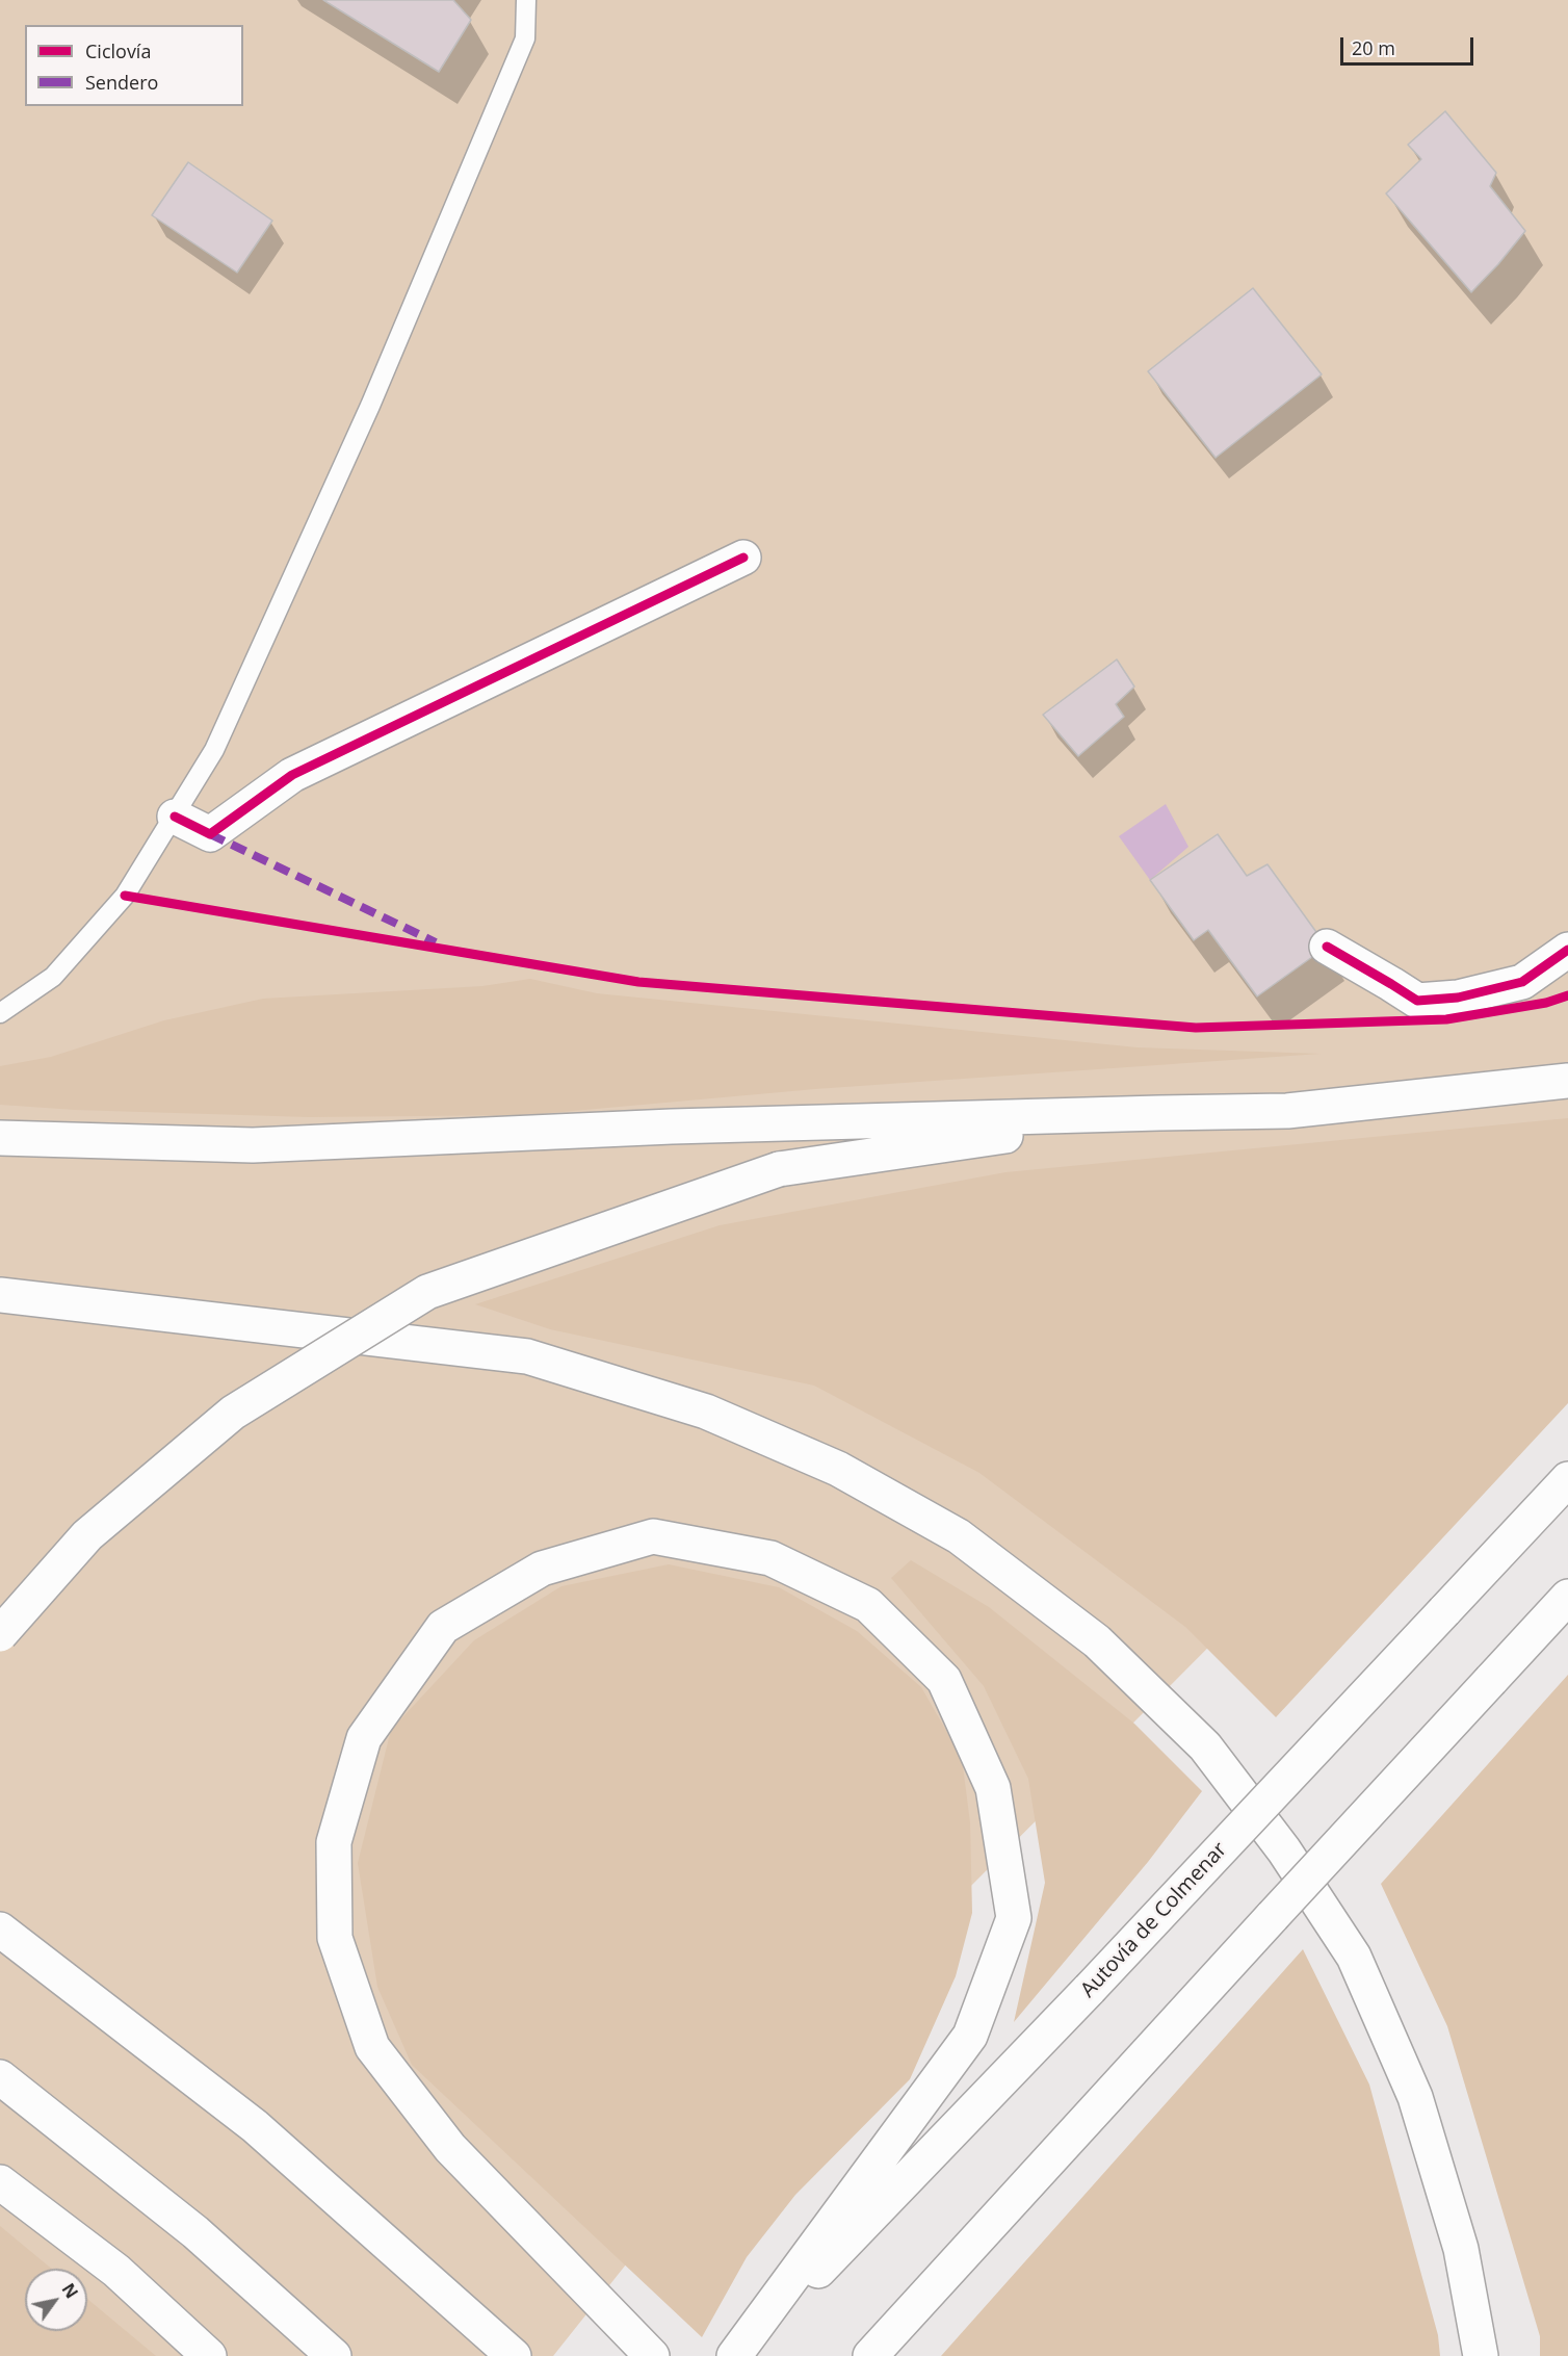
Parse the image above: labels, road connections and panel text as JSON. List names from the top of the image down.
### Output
{
  "streets": {
    "main road": ["Autovía de Colmenar"]
  },
  "legend": ["Ciclovía", "Sendero"],
  "scale_bar": "20 m",
  "north": "top right"
}
